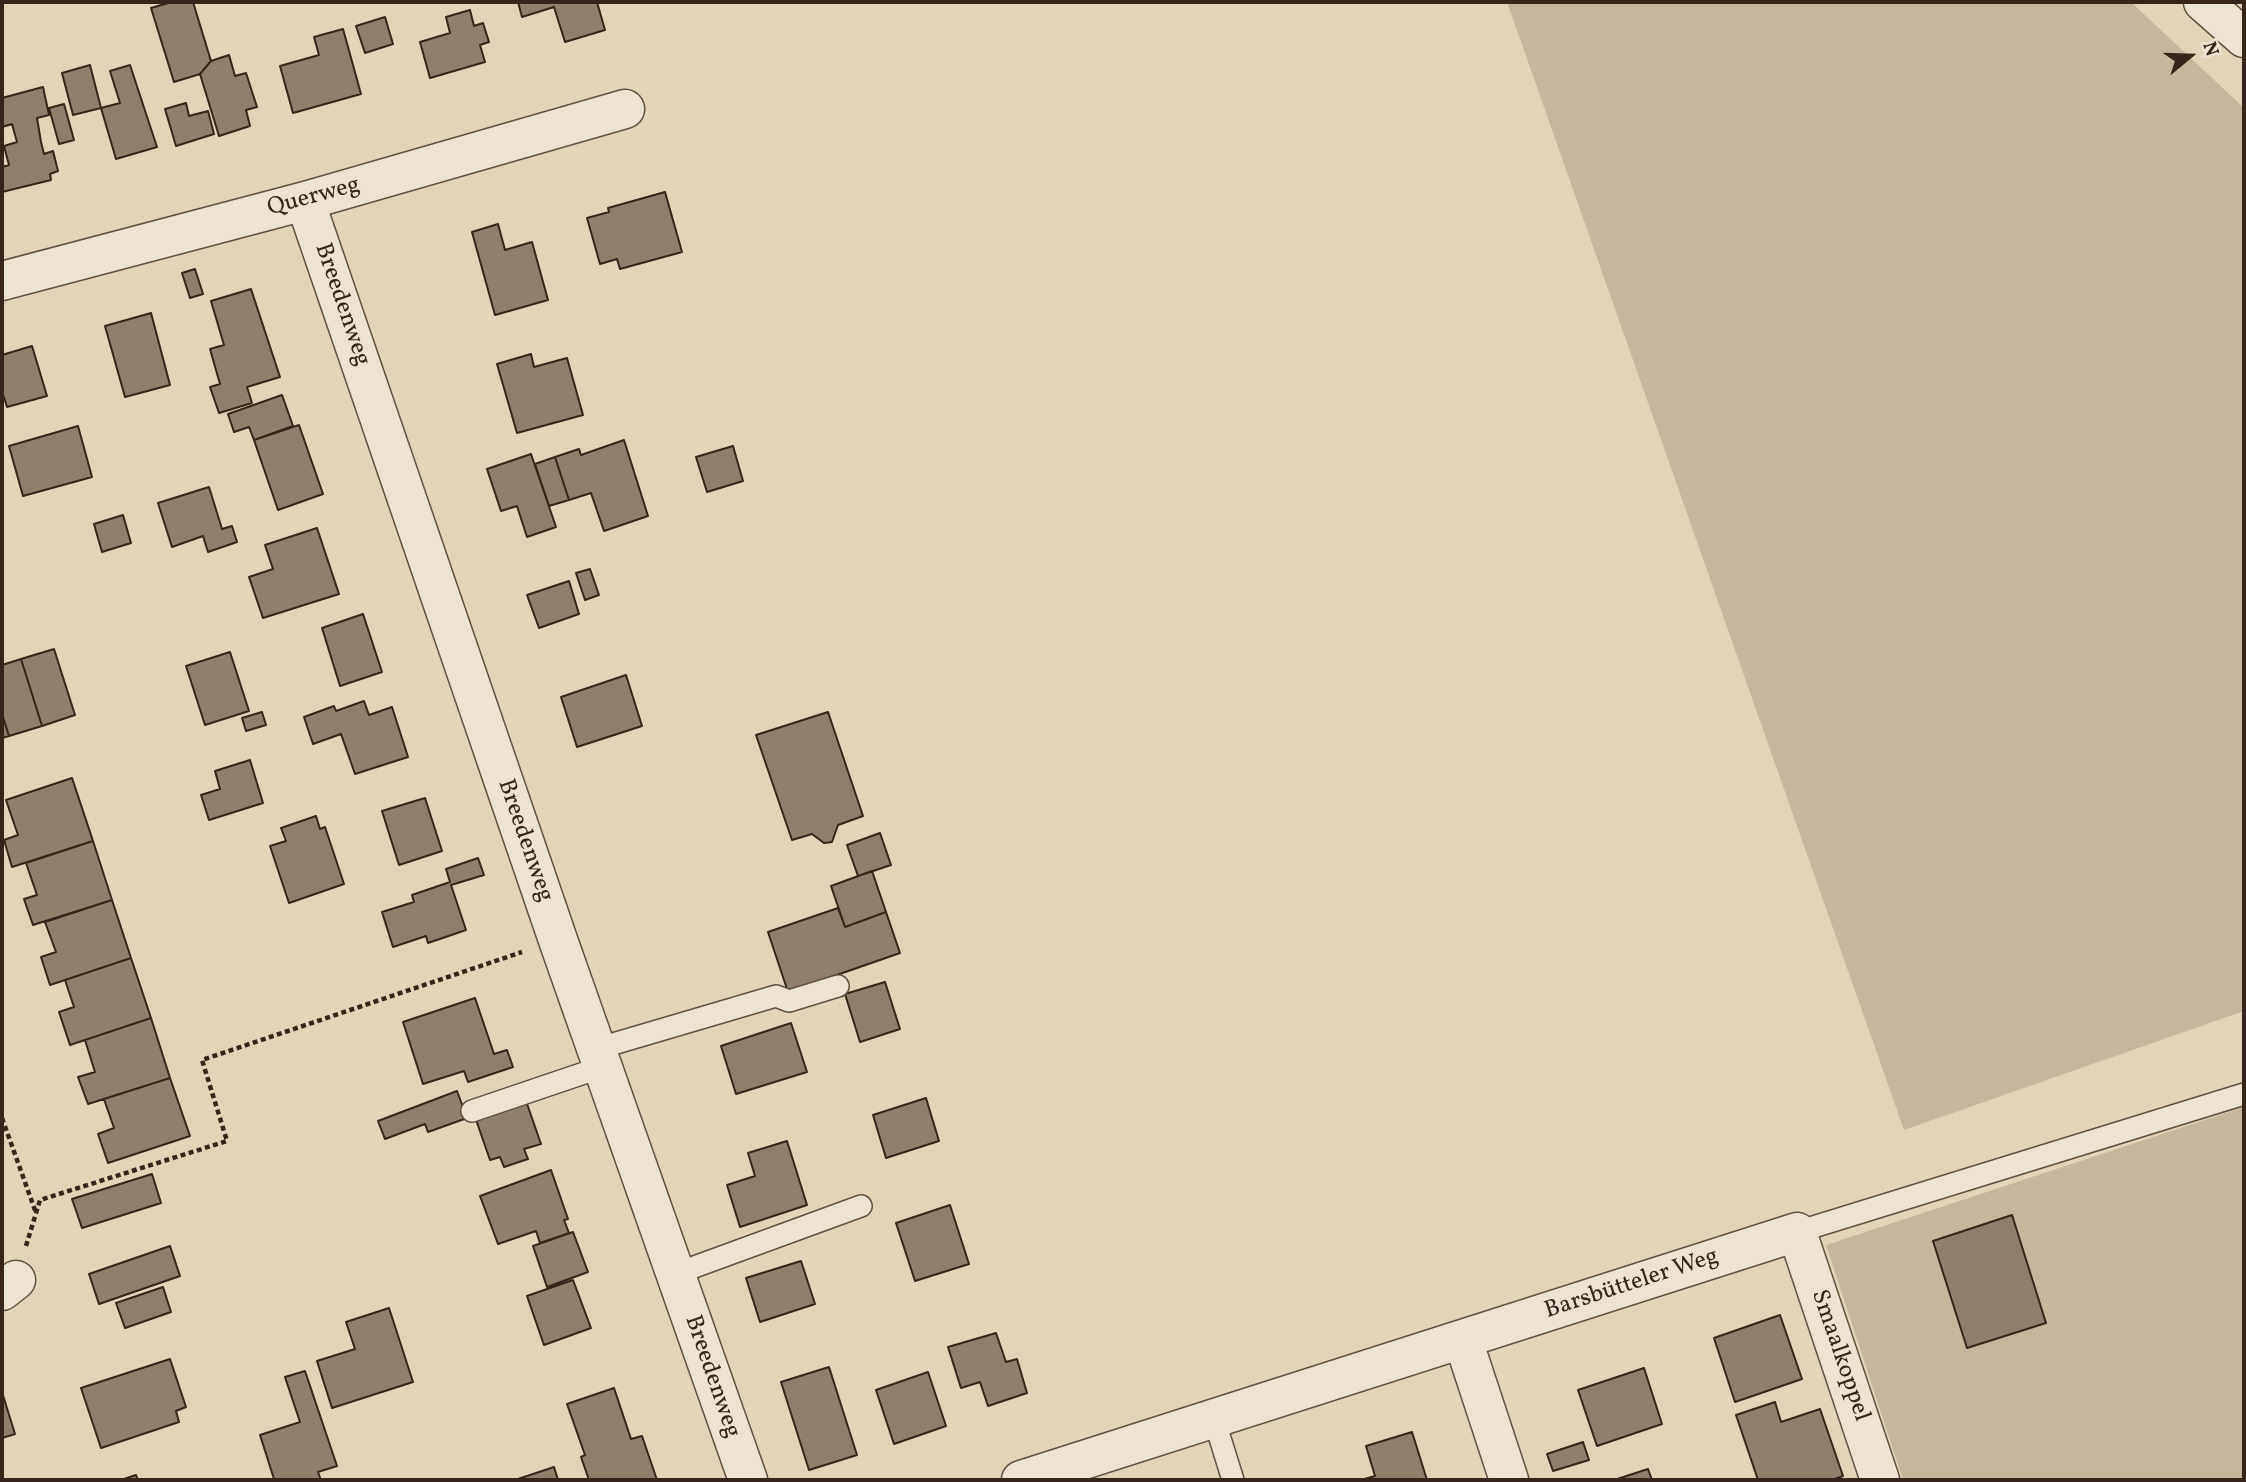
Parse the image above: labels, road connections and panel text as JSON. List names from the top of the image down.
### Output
{
  "streets": {
    "street": [
      "Querweg",
      "Breedenweg",
      "Barsbütteler Weg",
      "Smaalkoppel"
    ]
  },
  "crossings": [
    ["Querweg", "Breedenweg"],
    ["Barsbütteler Weg", "Smaalkoppel"]
  ],
  "north": "right"
}
